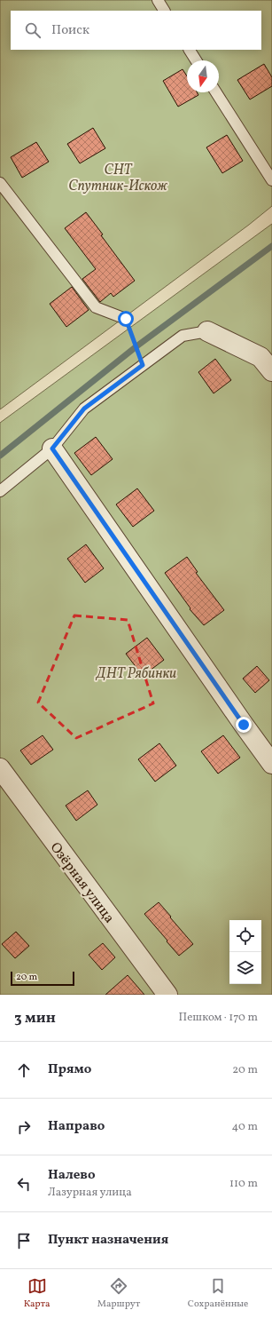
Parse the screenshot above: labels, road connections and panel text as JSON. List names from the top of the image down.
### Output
{
  "streets": {
    "street": ["Озёрная улица"]
  },
  "parks": ["СНТ Спутник-Искож", "ДНТ Рябинки"],
  "scale_bar": "20 m",
  "north": "bottom",
  "page": {
    "search": "Поиск",
    "scale": "20 m",
    "heading": ["3 мин", "Пешком · 170 m"],
    "list": [
      ["Прямо", "20 m"],
      ["Направо", "40 m"],
      ["Налево", "Лазурная улица", "110 m"],
      "Пункт назначения"
    ],
    "nav": ["Карта", "Маршрут", "Сохранённые"]
  }
}
